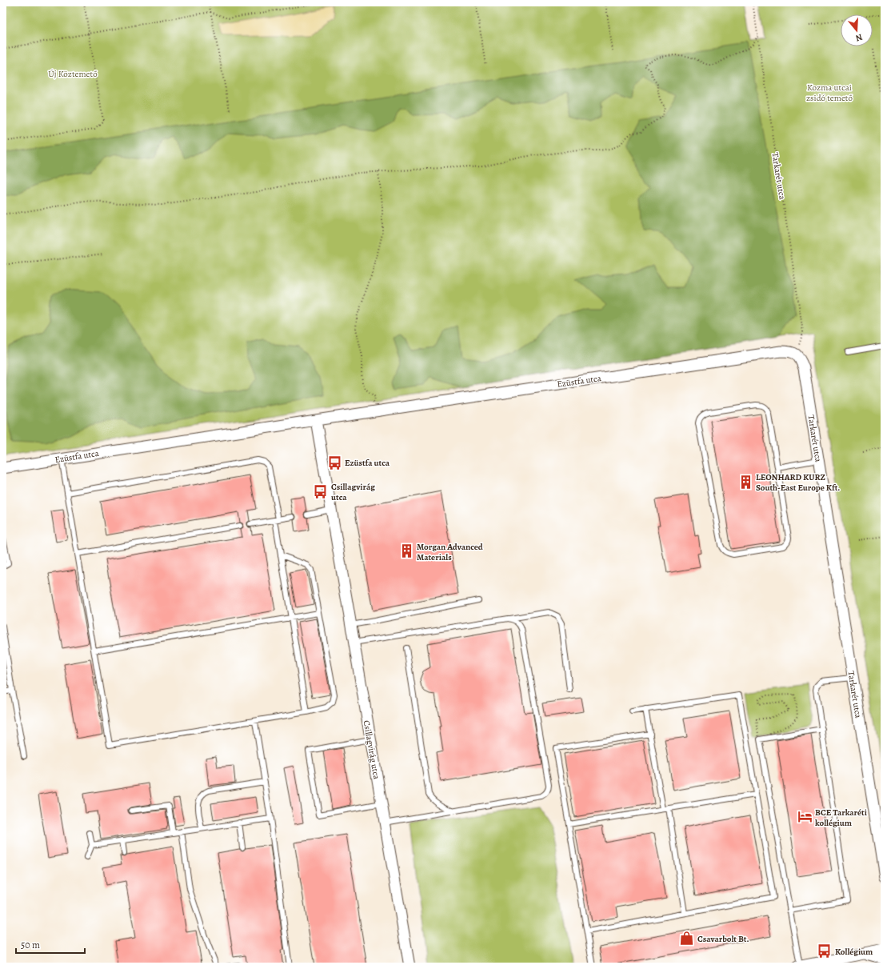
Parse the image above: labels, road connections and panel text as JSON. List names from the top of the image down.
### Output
{
  "streets": {
    "street": ["Tarkarét utca", "Ezüstfa utca", "Csillagvirág utca"]
  },
  "crossings": [
    ["Tarkarét utca", "Ezüstfa utca"],
    ["Ezüstfa utca", "Csillagvirág utca"]
  ],
  "parks": ["Új Köztemető", "Kozma utcai zsidó temető"],
  "places": {
    "bus stop": ["Ezüstfa utca", "Csillagvirág utca", "Kollégium"],
    "building": ["LEONHARD KURZ South-East Europe Kft.", "Morgan Advanced Materials"],
    "hotel": ["BCE Tarkaréti kollégium"],
    "shop": ["Csavarbolt Bt."]
  },
  "scale_bar": "50 m",
  "north": "bottom"
}
